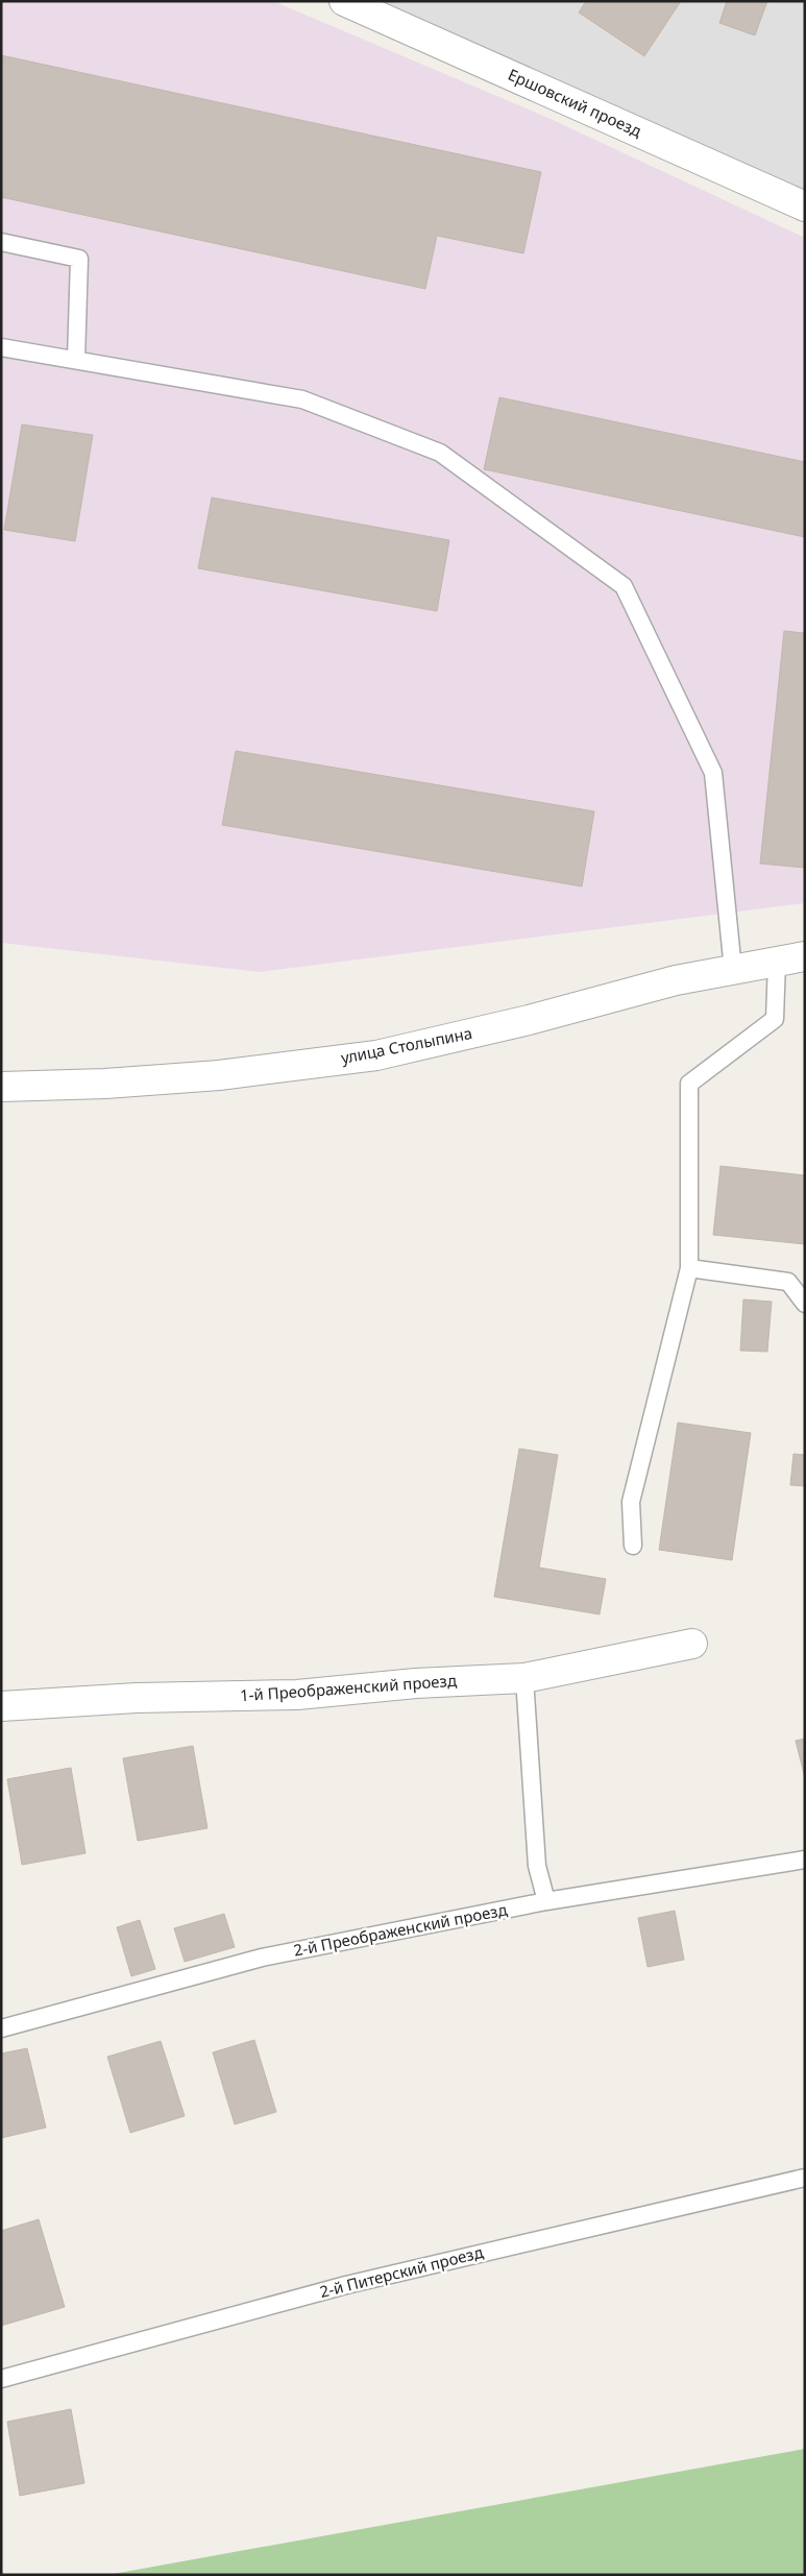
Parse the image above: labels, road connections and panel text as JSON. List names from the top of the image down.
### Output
{
  "streets": {
    "street": ["Ершовский проезд", "улица Столыпина", "1-й Преображенский проезд"],
    "lane": ["2-й Преображенский проезд", "2-й Питерский проезд"]
  }
}
